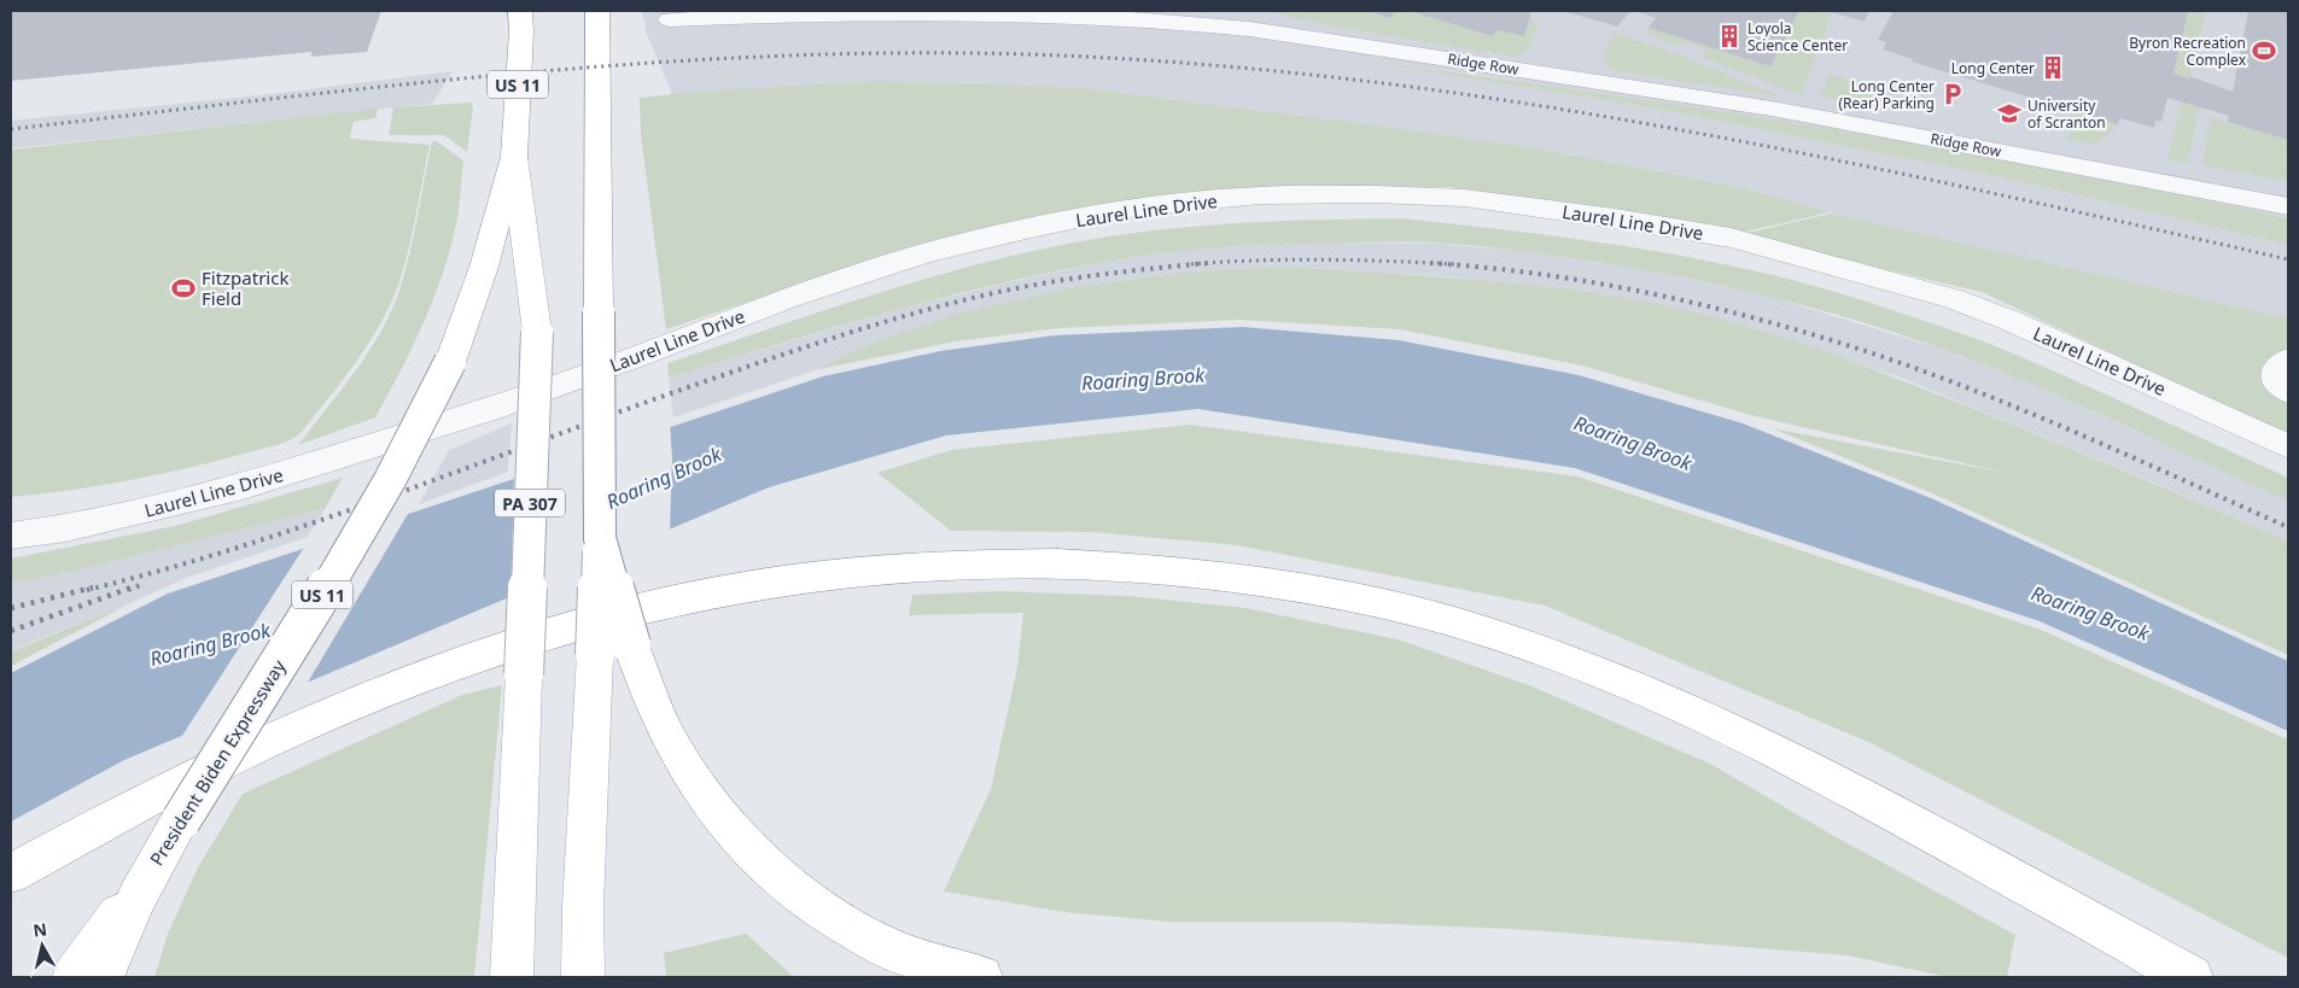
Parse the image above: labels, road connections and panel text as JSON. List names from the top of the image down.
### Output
{
  "streets": {
    "main road": ["US 11", "PA 307", "President Biden Expressway"],
    "street": ["Ridge Row", "Laurel Line Drive"]
  },
  "crossings": [
    ["US 11", "PA 307"],
    ["US 11", "President Biden Expressway"],
    ["PA 307", "President Biden Expressway"]
  ],
  "water": ["Roaring Brook"],
  "places": {
    "building": ["Loyola Science Center", "Long Center"],
    "sports": ["Byron Recreation Complex", "Fitzpatrick Field"],
    "parking": ["Long Center (Rear) Parking"],
    "school or university": ["University of Scranton"]
  },
  "north": "top"
}
